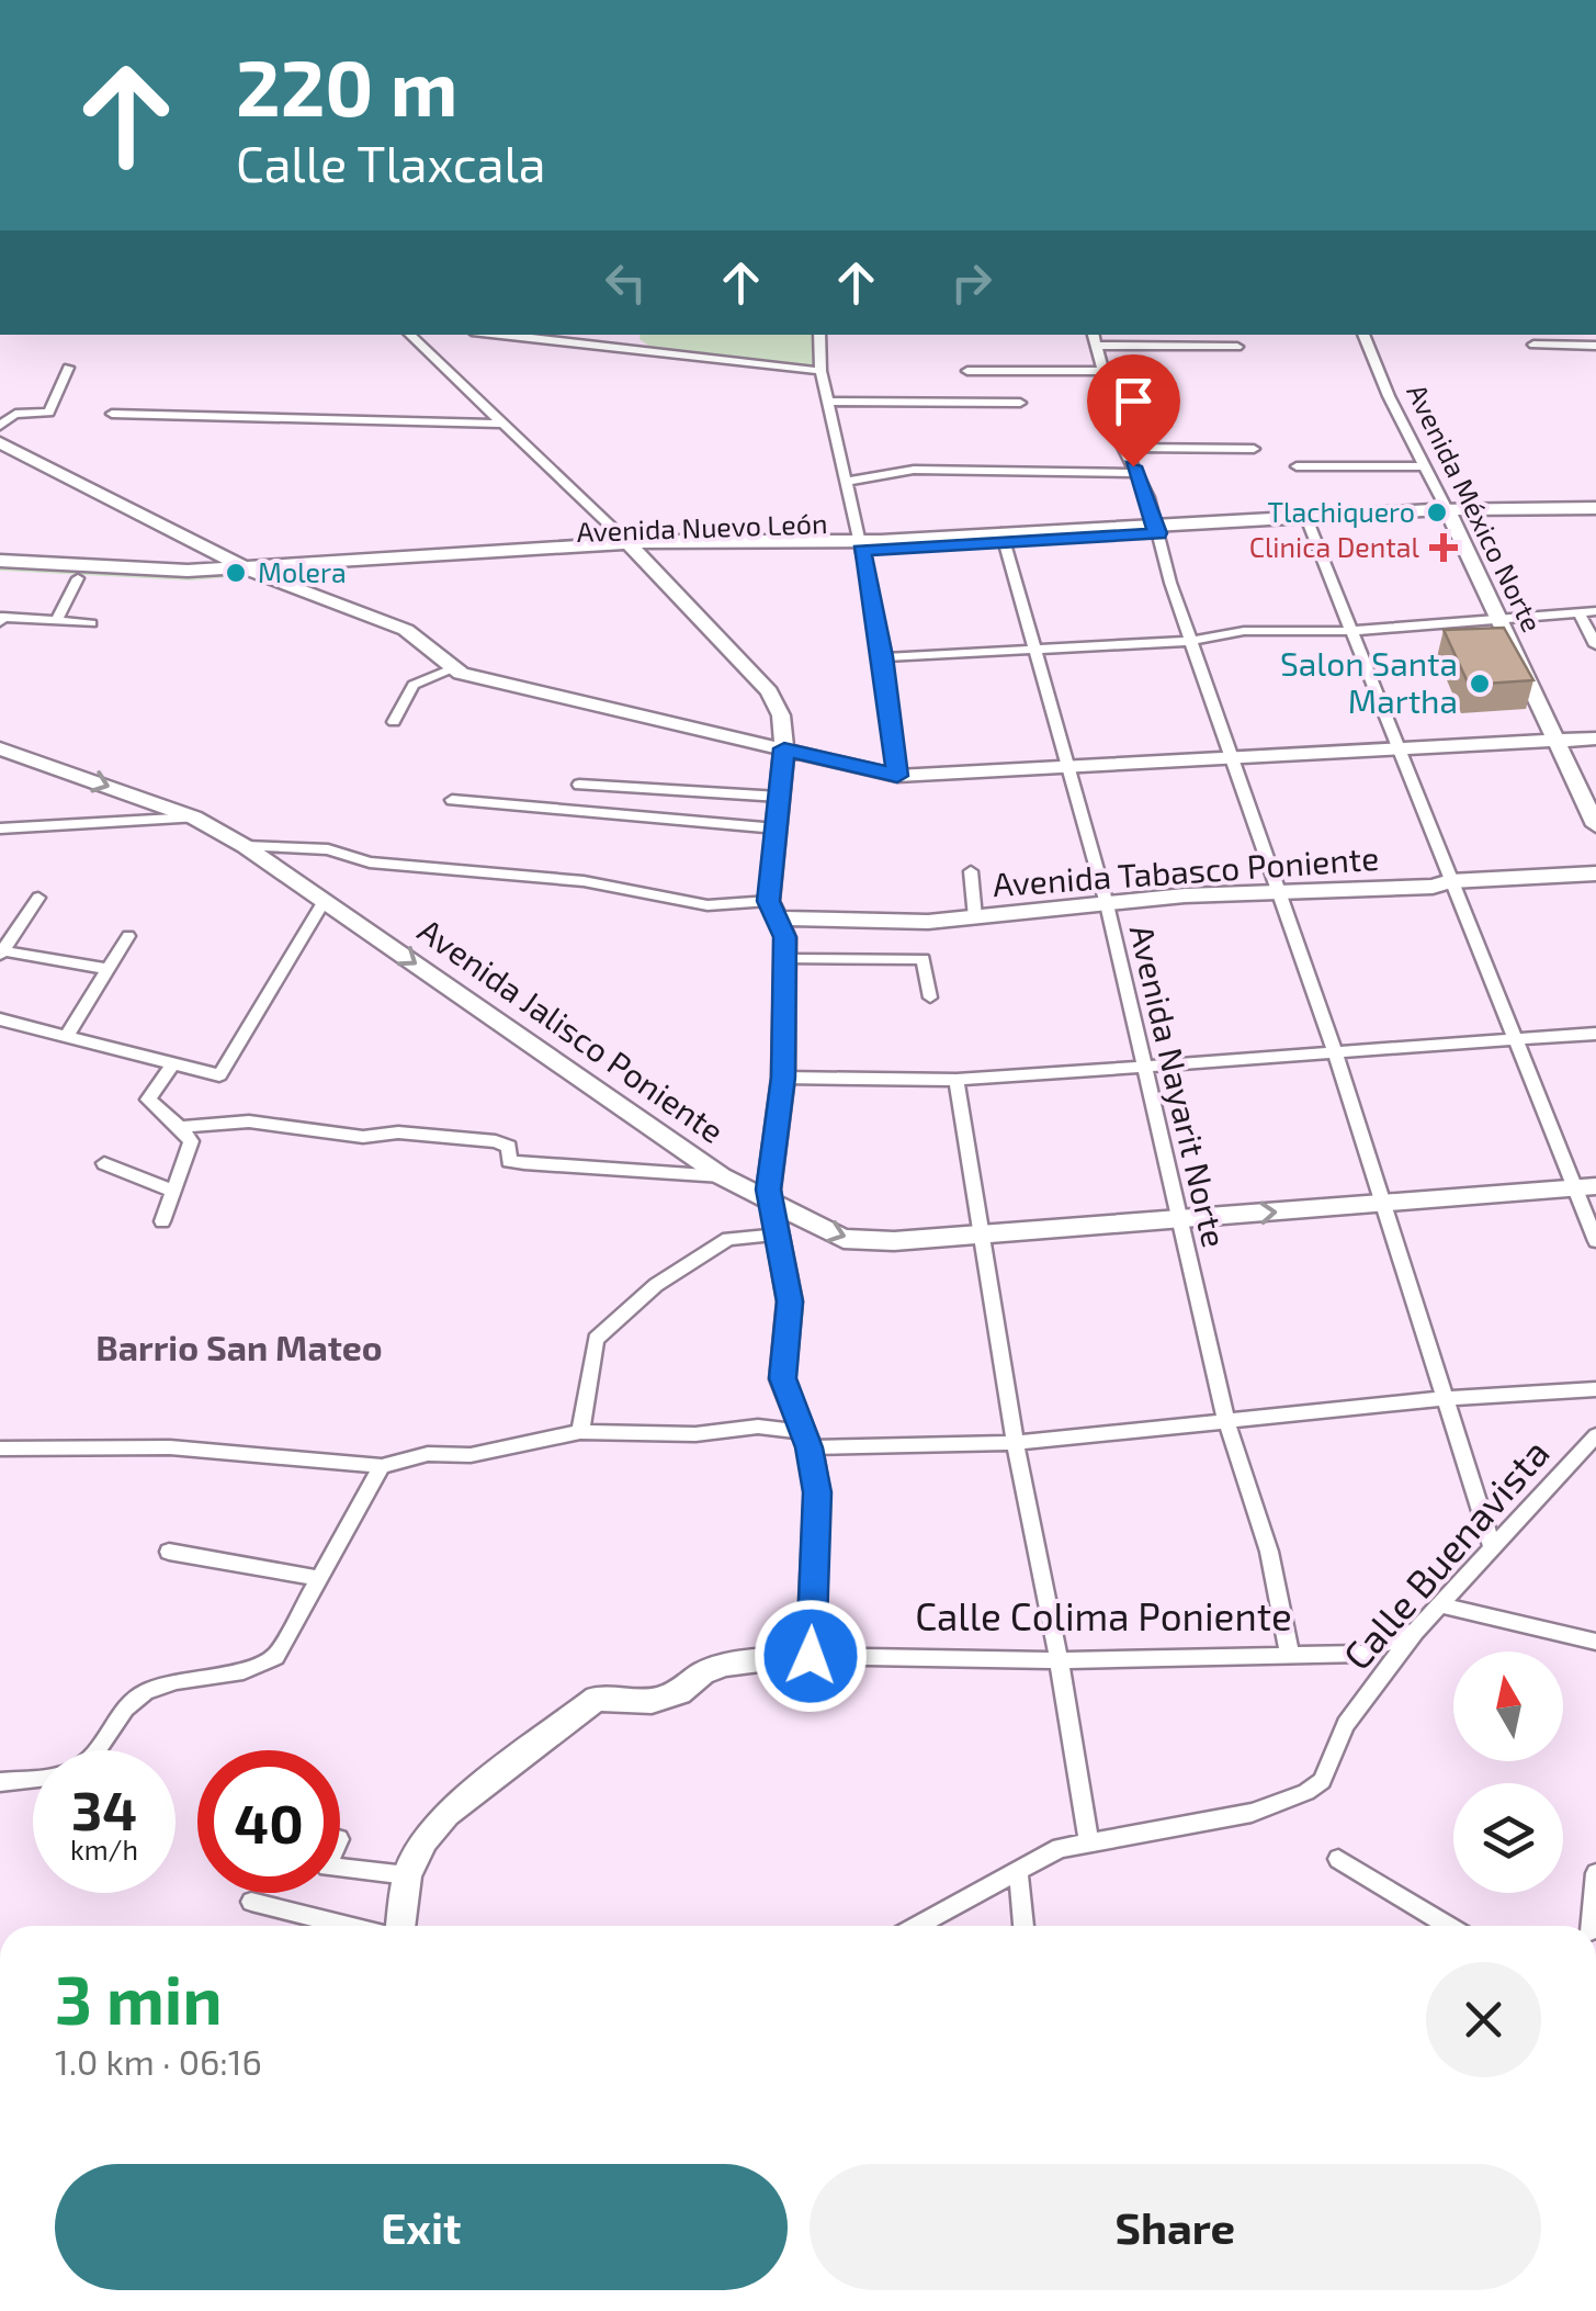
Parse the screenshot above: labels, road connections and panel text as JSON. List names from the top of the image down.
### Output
{
  "streets": {
    "street": [
      "Avenida México Norte",
      "Avenida Nuevo León",
      "Avenida Tabasco Poniente",
      "Avenida Jalisco Poniente",
      "Avenida Nayarit Norte",
      "Calle Buenavista",
      "Calle Colima Poniente"
    ]
  },
  "crossings": [
    ["Avenida México Norte", "Avenida Nuevo León"],
    ["Avenida Nuevo León", "Avenida Nayarit Norte"],
    ["Avenida Tabasco Poniente", "Avenida Nayarit Norte"],
    ["Avenida Jalisco Poniente", "Avenida Nayarit Norte"],
    ["Avenida Nayarit Norte", "Calle Colima Poniente"],
    ["Calle Buenavista", "Calle Colima Poniente"]
  ],
  "districts": ["Barrio San Mateo"],
  "places": {
    "other": ["Tlachiquero", "Molera", "Salon Santa Martha"],
    "health": ["Clinica Dental"]
  },
  "north": "top",
  "page": {
    "turn": ["220 m", "Calle Tlaxcala"],
    "speed": "34 km/h",
    "limit": "40",
    "heading": ["3 min", "1.0 km · 06:16"],
    "buttons": ["Exit", "Share"]
  }
}
